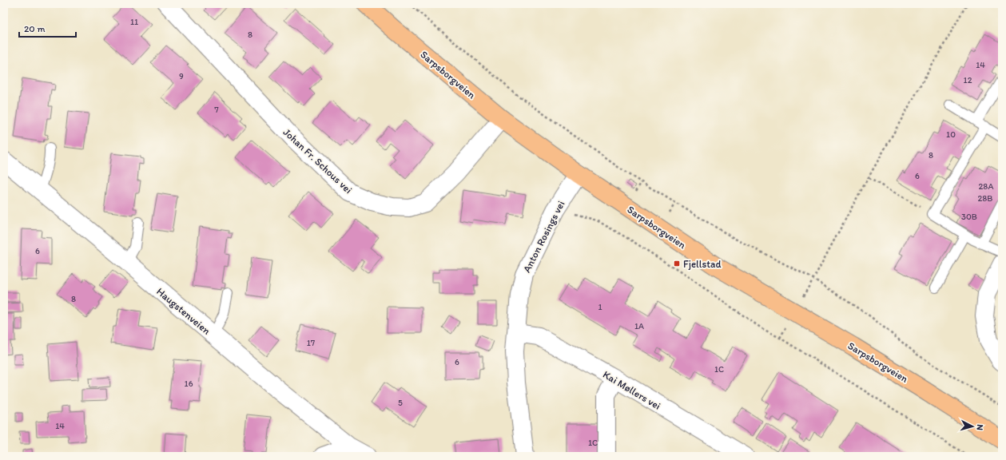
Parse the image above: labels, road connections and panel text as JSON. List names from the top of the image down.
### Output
{
  "streets": {
    "highway": ["Sarpsborgveien"],
    "street": [
      "Johan Fr. Schous vei",
      "Anton Rosings vei",
      "Haugstenveien",
      "Kai Møllers vei"
    ]
  },
  "crossings": [
    ["Sarpsborgveien", "Johan Fr. Schous vei"],
    ["Sarpsborgveien", "Anton Rosings vei"],
    ["Anton Rosings vei", "Kai Møllers vei"]
  ],
  "places": {
    "transit": ["Fjellstad"]
  },
  "house_numbers": [
    "11",
    "8",
    "14",
    "9",
    "12",
    "7",
    "10",
    "8",
    "6",
    "28A",
    "28B",
    "30B",
    "6",
    "8",
    "1",
    "1A",
    "17",
    "6",
    "1C",
    "16",
    "5",
    "14",
    "1C"
  ],
  "scale_bar": "20 m",
  "north": "right"
}
